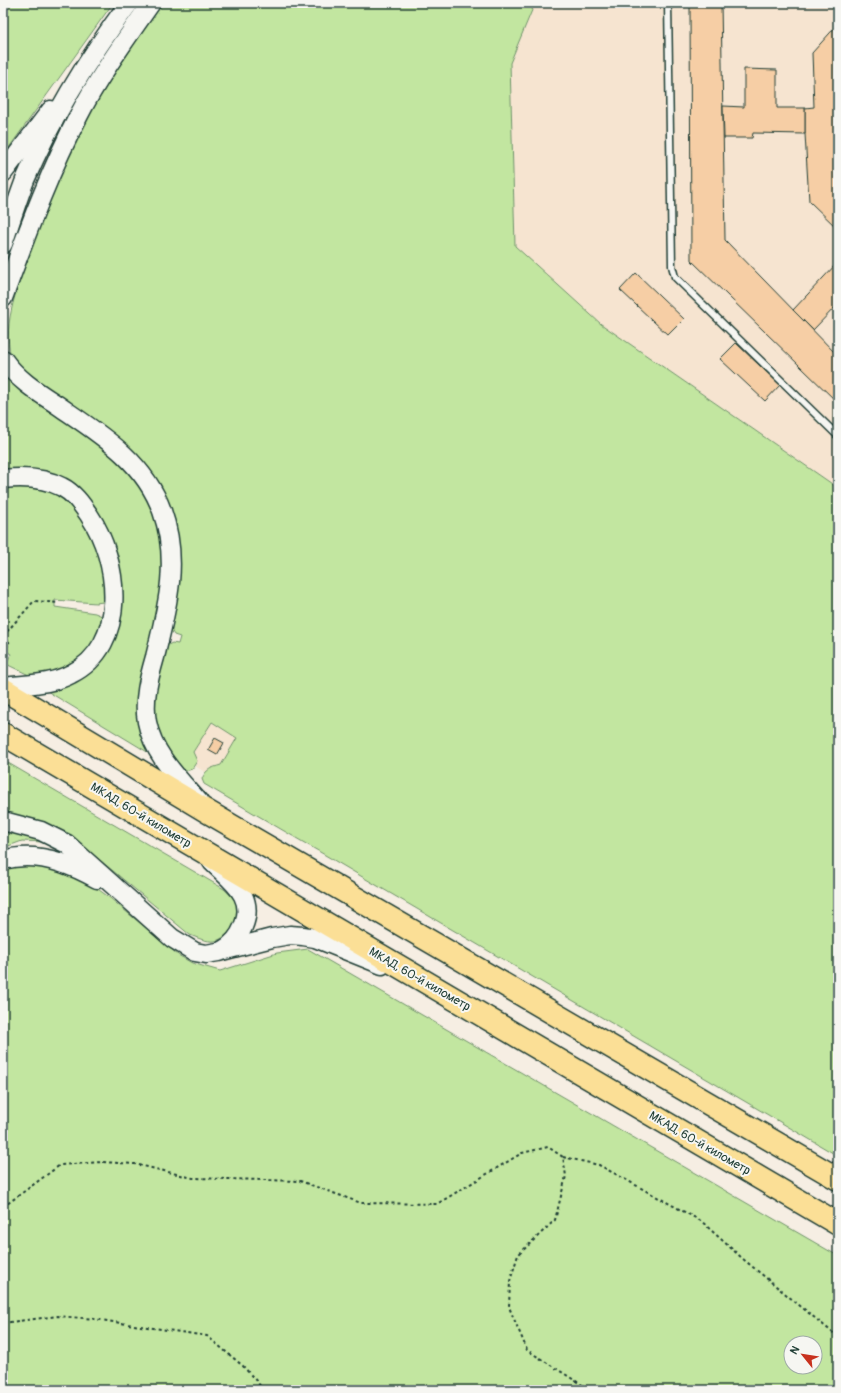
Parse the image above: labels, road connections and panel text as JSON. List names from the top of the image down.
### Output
{
  "streets": {
    "highway": ["МКАД, 60-й километр"]
  },
  "north": "top left"
}
